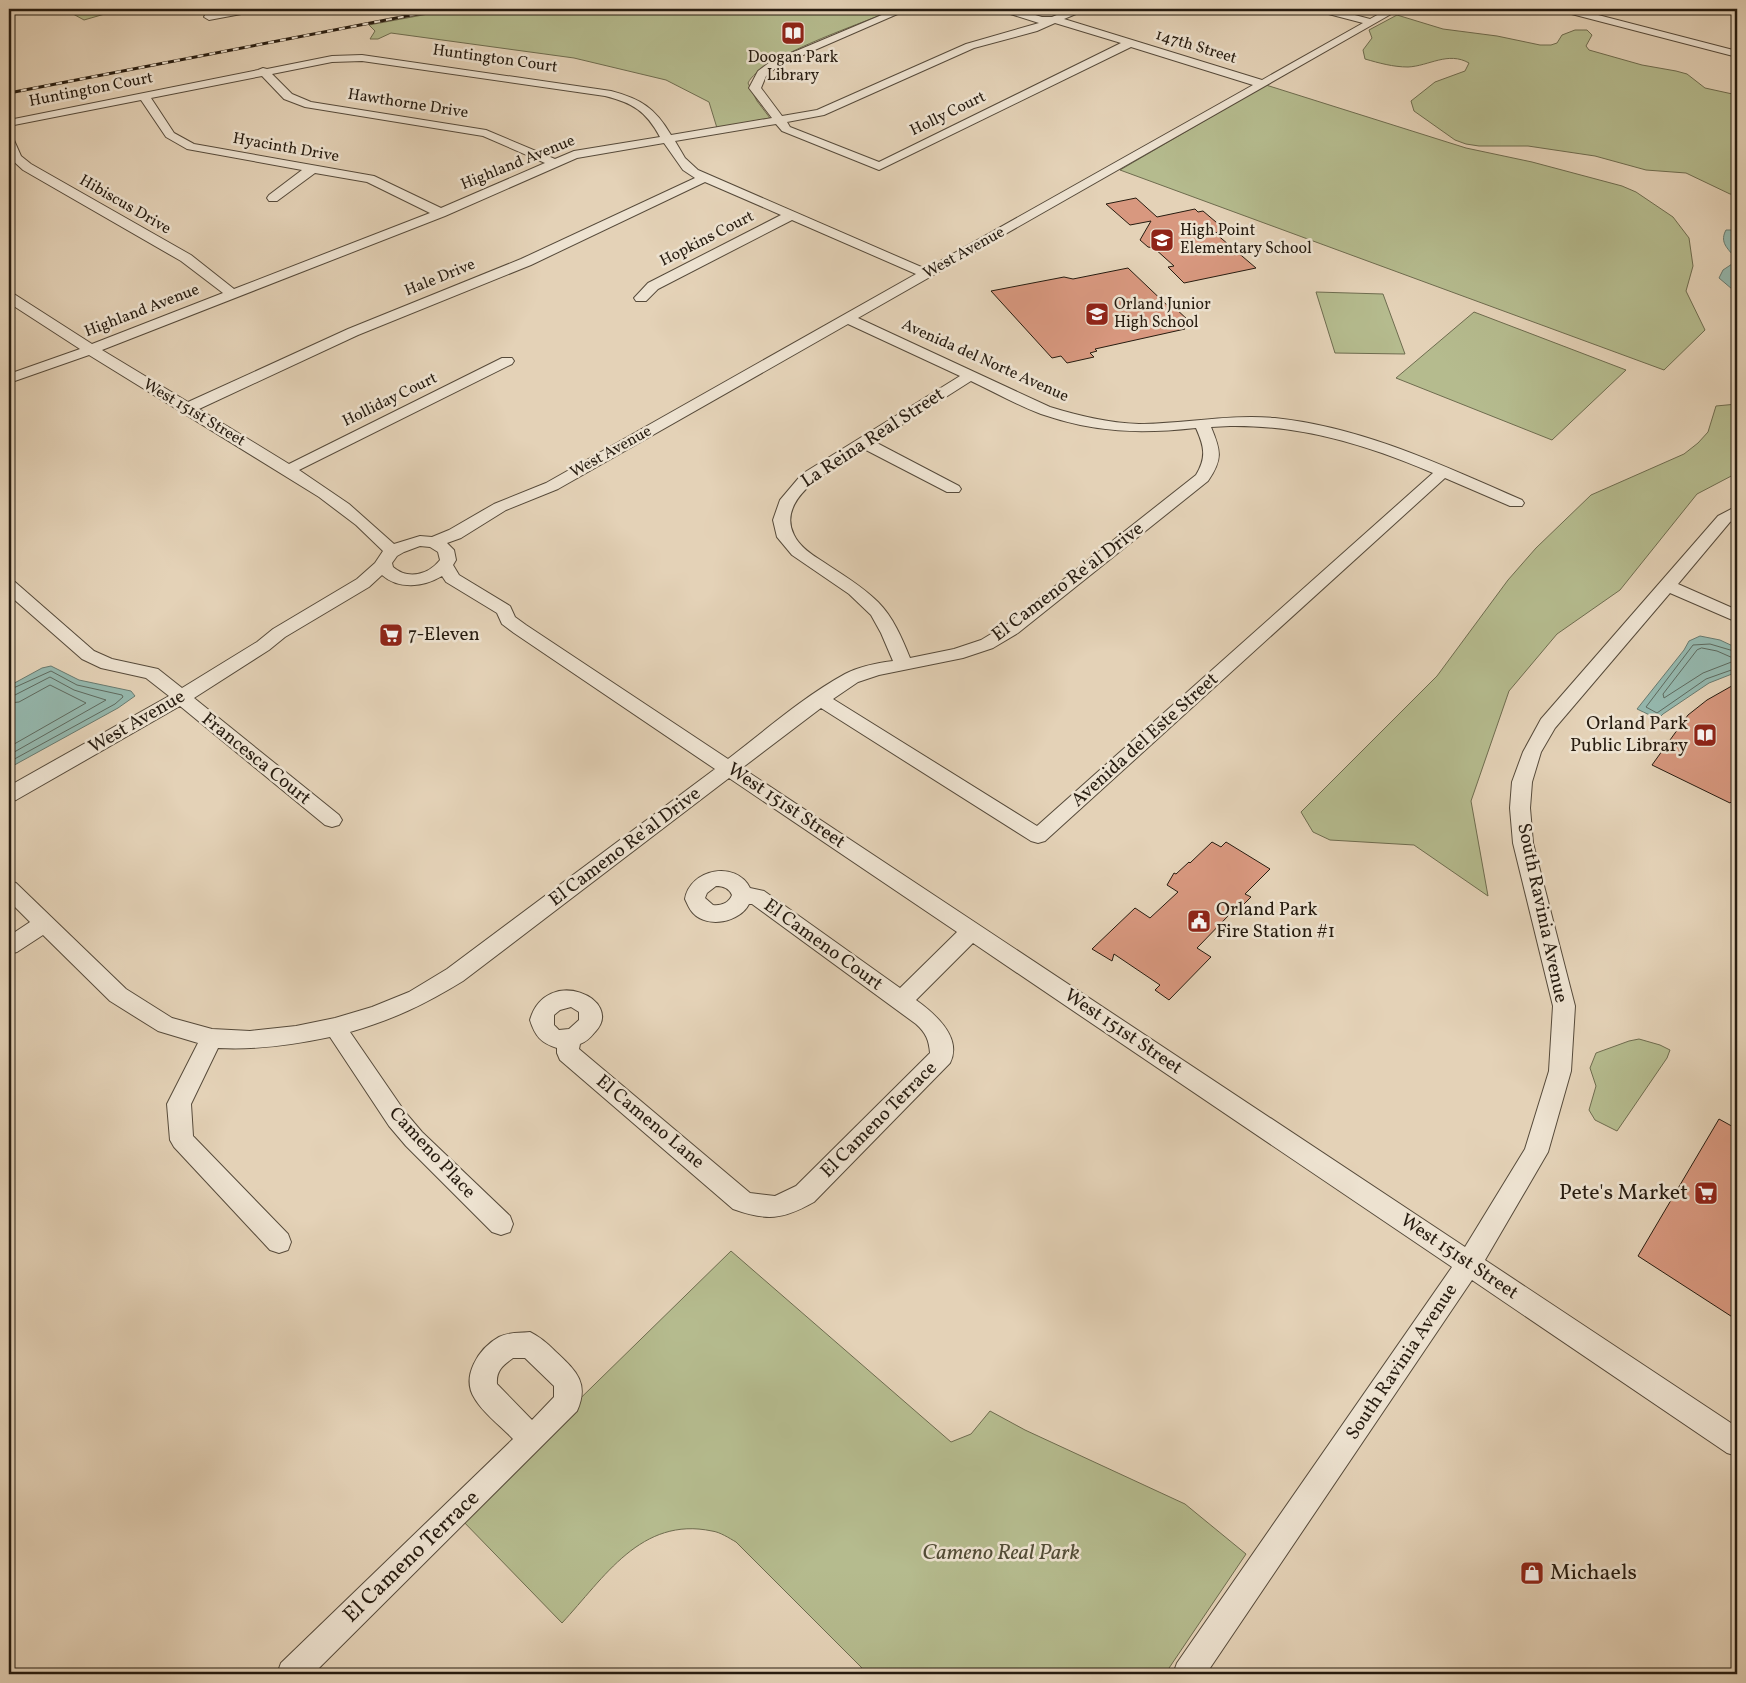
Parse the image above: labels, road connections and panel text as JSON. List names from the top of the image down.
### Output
{
  "streets": {
    "street": [
      "147th Street",
      "Huntington Court",
      "Hawthorne Drive",
      "Holly Court",
      "Hyacinth Drive",
      "Highland Avenue",
      "Hibiscus Drive",
      "Hopkins Court",
      "West Avenue",
      "Hale Drive",
      "Avenida del Norte Avenue",
      "Holliday Court",
      "West 151st Street",
      "La Reina Real Street",
      "El Cameno Re'al Drive",
      "Avenida del Este Street",
      "Francesca Court",
      "South Ravinia Avenue",
      "El Cameno Court",
      "El Cameno Terrace",
      "El Cameno Lane",
      "Cameno Place"
    ]
  },
  "crossings": [
    ["147th Street", "Holly Court"],
    ["147th Street", "Highland Avenue"],
    ["147th Street", "West Avenue"],
    ["Huntington Court", "Hawthorne Drive"],
    ["Huntington Court", "Hyacinth Drive"],
    ["Huntington Court", "Highland Avenue"],
    ["Huntington Court", "Hopkins Court"],
    ["Huntington Court", "West Avenue"],
    ["Huntington Court", "Hale Drive"],
    ["Hawthorne Drive", "Highland Avenue"],
    ["Holly Court", "Highland Avenue"],
    ["Hyacinth Drive", "Highland Avenue"],
    ["Highland Avenue", "Hibiscus Drive"],
    ["Highland Avenue", "West 151st Street"],
    ["West Avenue", "Avenida del Norte Avenue"],
    ["West Avenue", "West 151st Street"],
    ["West Avenue", "Francesca Court"],
    ["Hale Drive", "West 151st Street"],
    ["Avenida del Norte Avenue", "La Reina Real Street"],
    ["Avenida del Norte Avenue", "El Cameno Re'al Drive"],
    ["Avenida del Norte Avenue", "Avenida del Este Street"],
    ["Holliday Court", "West 151st Street"],
    ["West 151st Street", "El Cameno Re'al Drive"],
    ["West 151st Street", "South Ravinia Avenue"],
    ["La Reina Real Street", "El Cameno Re'al Drive"],
    ["El Cameno Re'al Drive", "Avenida del Este Street"],
    ["El Cameno Re'al Drive", "Cameno Place"],
    ["El Cameno Court", "El Cameno Terrace"],
    ["El Cameno Terrace", "El Cameno Lane"]
  ],
  "parks": ["Cameno Real Park"],
  "places": {
    "library": ["Doogan Park Library", "Orland Park Public Library"],
    "school or university": ["High Point Elementary School", "Orland Junior High School"],
    "supermarket": ["7-Eleven", "Pete's Market"],
    "public building": ["Orland Park Fire Station #1"],
    "shop": ["Michaels"]
  }
}
